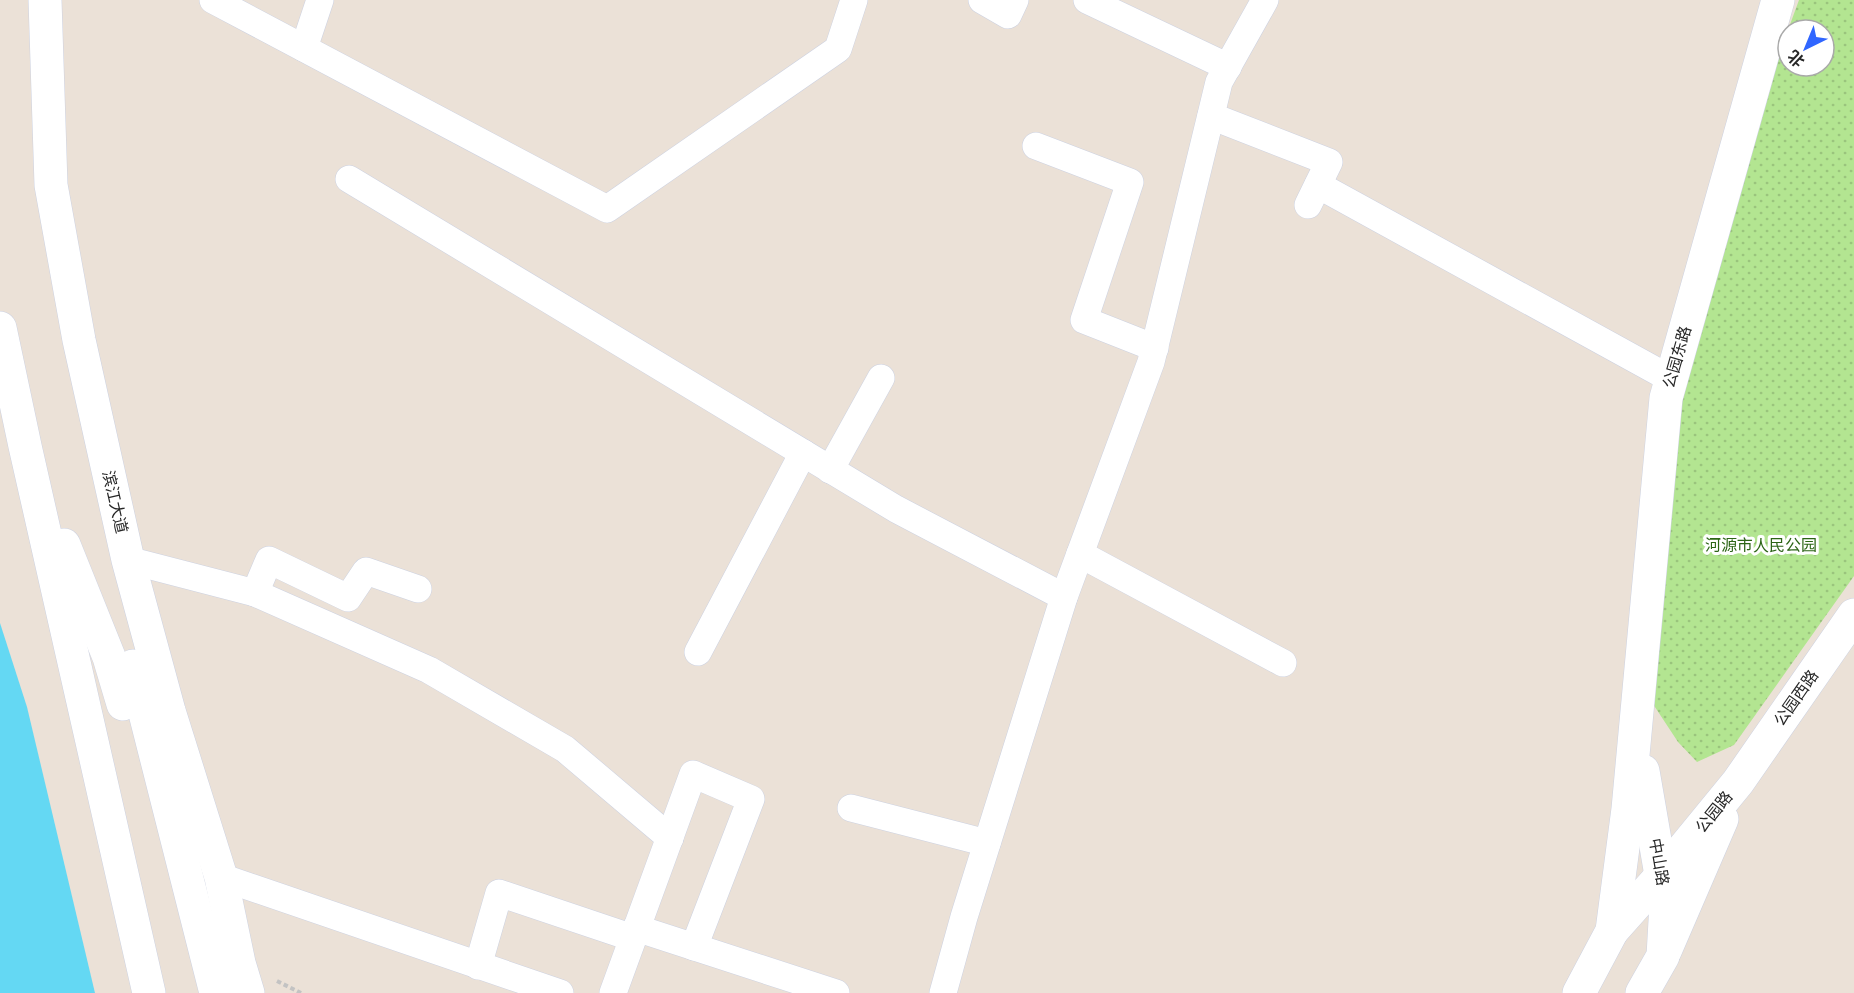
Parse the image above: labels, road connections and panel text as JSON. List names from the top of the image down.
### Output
{
  "streets": {
    "main road": [
      "公园东路",
      "滨江大道",
      "公园西路",
      "公园路",
      "中山路"
    ]
  },
  "crossings": [
    ["公园东路", "公园路"],
    ["公园东路", "中山路"],
    ["公园西路", "公园路"],
    ["公园路", "中山路"]
  ],
  "parks": ["河源市人民公园"],
  "north": "bottom left"
}
